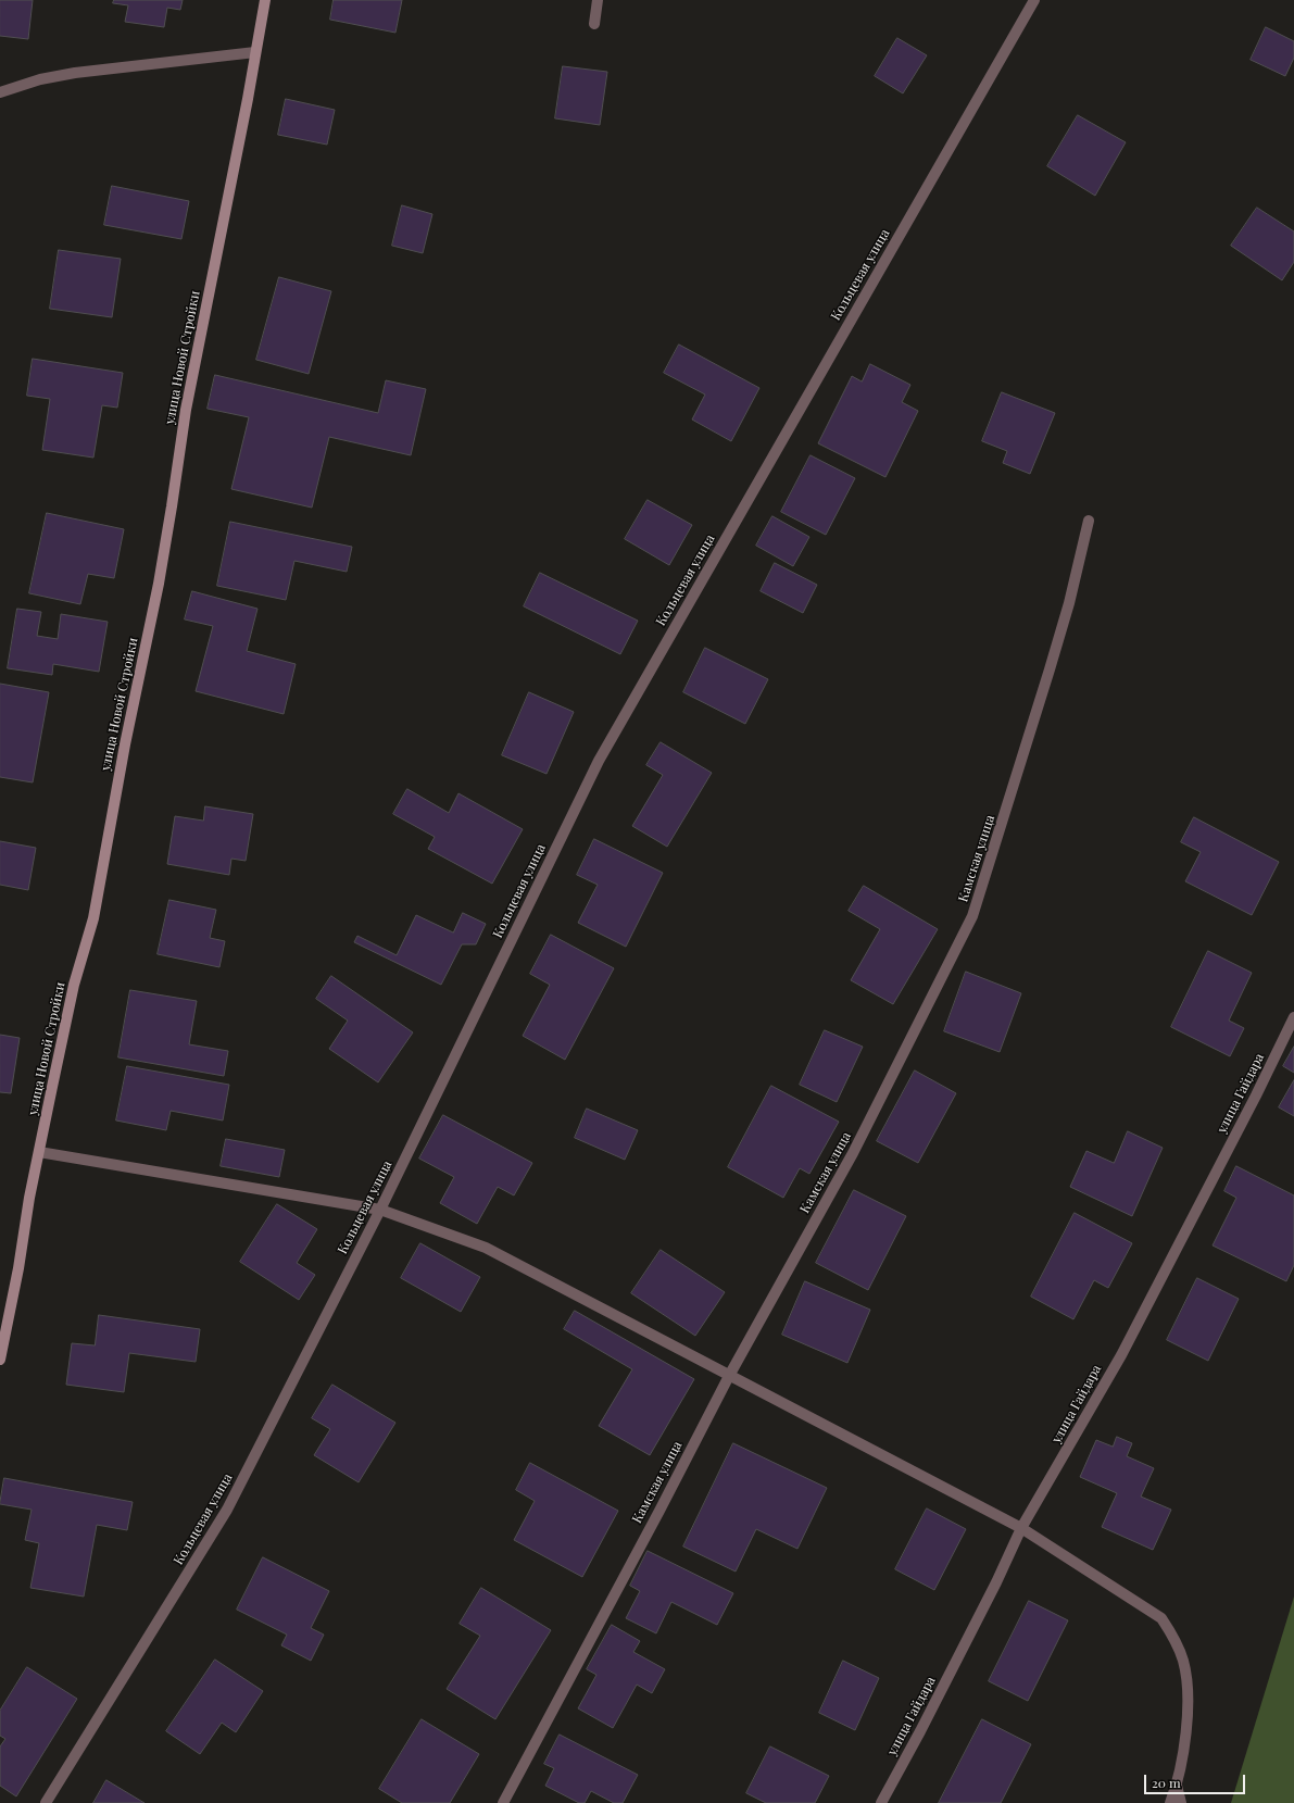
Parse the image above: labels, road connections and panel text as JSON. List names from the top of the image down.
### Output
{
  "streets": {
    "street": [
      "Кольцевая улица",
      "улица Новой Стройки",
      "Камская улица",
      "улица Гайдара"
    ]
  },
  "scale_bar": "20 m"
}
